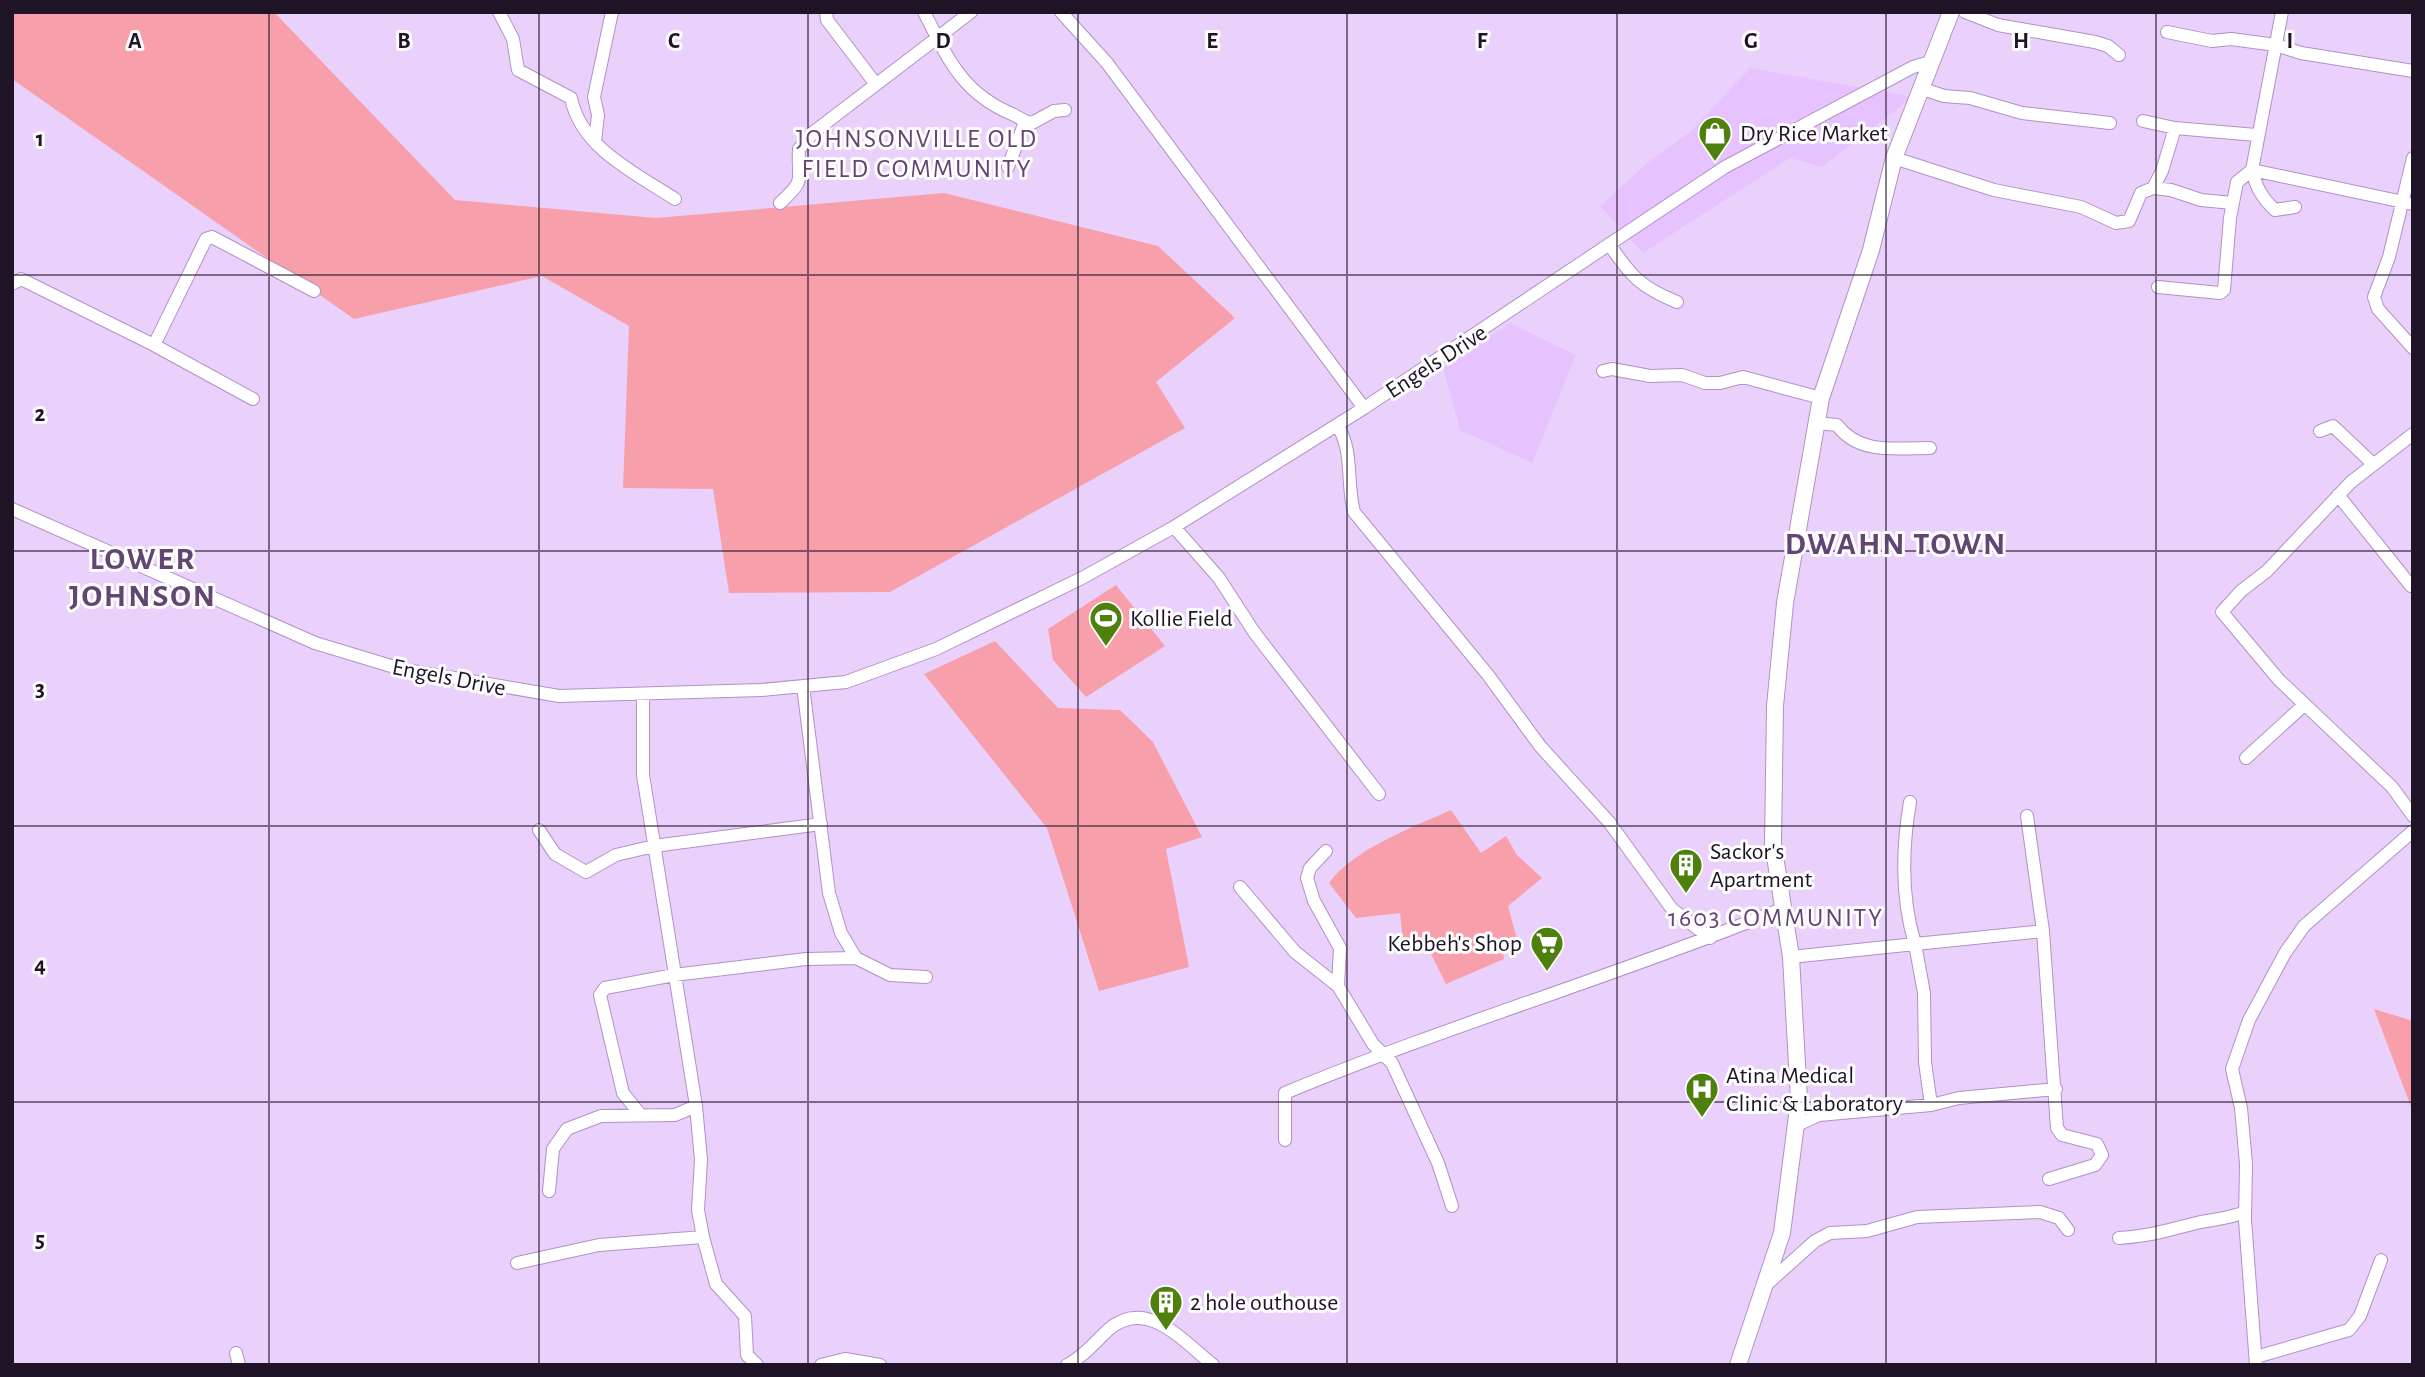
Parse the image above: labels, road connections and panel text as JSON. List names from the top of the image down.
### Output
{
  "streets": {
    "street": ["Engels Drive"]
  },
  "districts": [
    "JOHNSONVILLE OLD FIELD COMMUNITY",
    "DWAHN TOWN",
    "LOWER JOHNSON",
    "1603 COMMUNITY"
  ],
  "places": {
    "shop": ["Dry Rice Market"],
    "sports": ["Kollie Field"],
    "building": ["Sackor's Apartment", "2 hole outhouse"],
    "supermarket": ["Kebbeh's Shop"],
    "hospital": ["Atina Medical Clinic & Laboratory"]
  },
  "grid": {
    "columns": [
      "A",
      "B",
      "C",
      "D",
      "E",
      "F",
      "G",
      "H",
      "I"
    ],
    "rows": [
      "1",
      "2",
      "3",
      "4",
      "5"
    ]
  }
}
